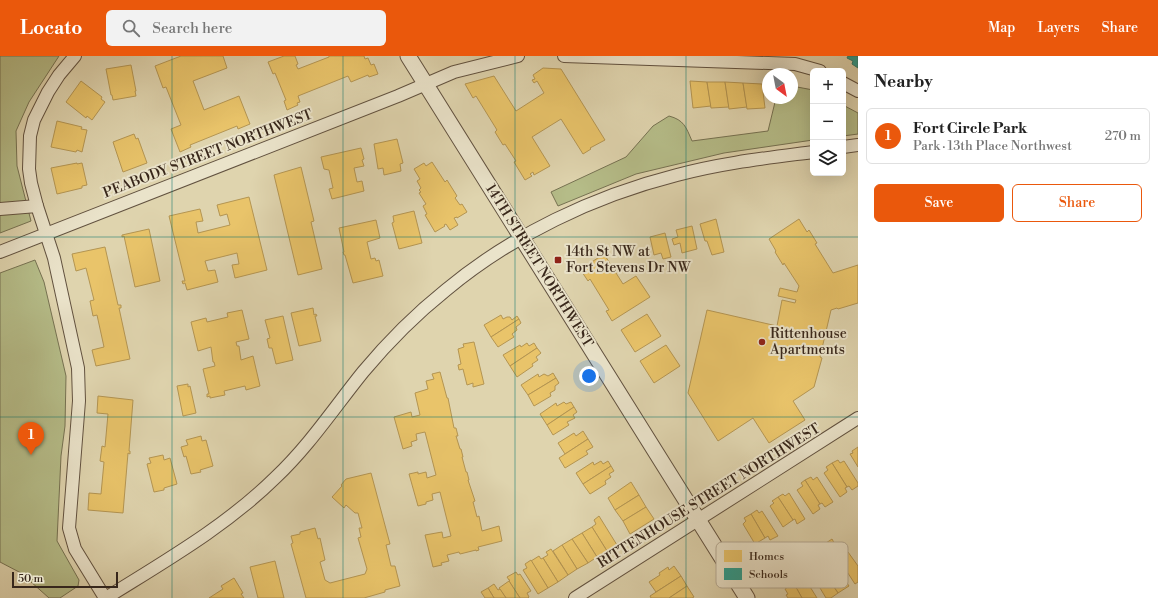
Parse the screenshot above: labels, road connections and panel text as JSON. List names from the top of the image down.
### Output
{
  "streets": {
    "street": ["PEABODY STREET NORTHWEST", "14TH STREET NORTHWEST", "RITTENHOUSE STREET NORTHWEST"]
  },
  "crossings": [
    ["PEABODY STREET NORTHWEST", "14TH STREET NORTHWEST"],
    ["14TH STREET NORTHWEST", "RITTENHOUSE STREET NORTHWEST"]
  ],
  "places": {
    "transit": ["14th St NW at Fort Stevens Dr NW"],
    "other": ["Rittenhouse Apartments"]
  },
  "legend": ["Homes", "Schools"],
  "scale_bar": "50 m",
  "north": "bottom right",
  "page": {
    "header": "Locato",
    "search": "Search here",
    "nav": ["Map", "Layers", "Share"],
    "heading": "Nearby",
    "map_buttons": ["+", "−"],
    "list": [
      {
        "mark": "1",
        "name": "Fort Circle Park",
        "note": "Park · 13th Place Northwest",
        "value": "270 m"
      }
    ],
    "buttons": ["Save", "Share"],
    "pins": "1",
    "scale": "50 m"
  }
}
